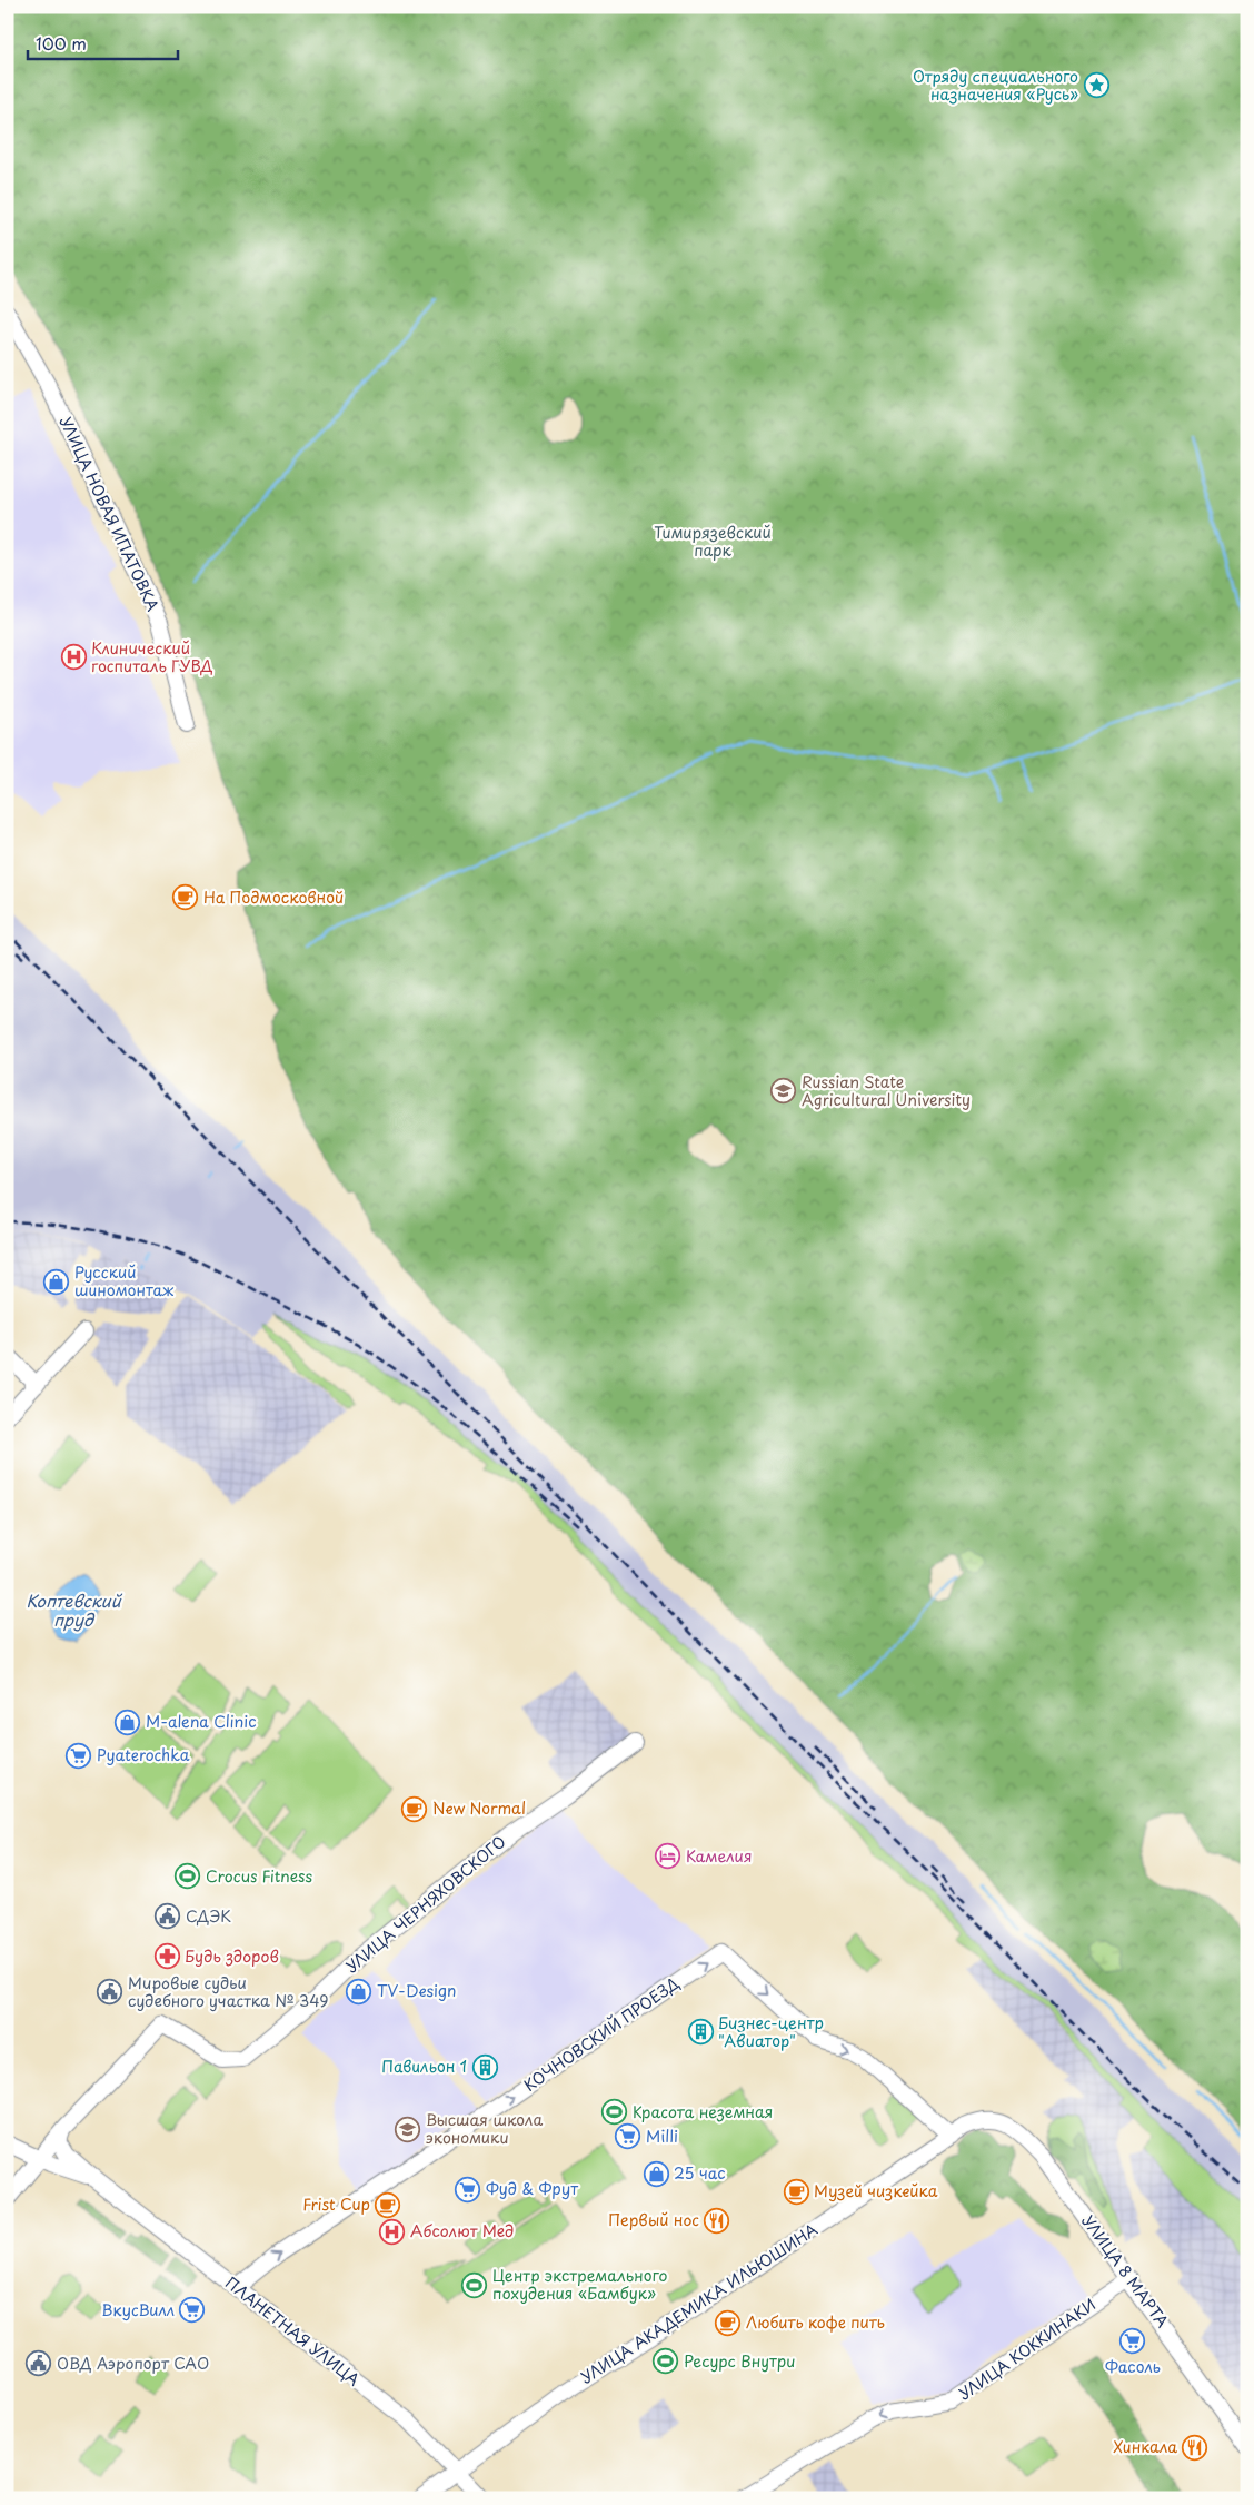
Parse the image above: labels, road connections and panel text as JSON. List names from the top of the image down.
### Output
{
  "streets": {
    "street": [
      "УЛИЦА НОВАЯ ИПАТОВКА",
      "УЛИЦА ЧЕРНЯХОВСКОГО",
      "КОЧНОВСКИЙ ПРОЕЗД",
      "УЛИЦА 8 МАРТА",
      "УЛИЦА АКАДЕМИКА ИЛЬЮШИНА",
      "ПЛАНЕТНАЯ УЛИЦА",
      "УЛИЦА КОККИНАКИ"
    ]
  },
  "crossings": [
    ["УЛИЦА ЧЕРНЯХОВСКОГО", "ПЛАНЕТНАЯ УЛИЦА"],
    ["КОЧНОВСКИЙ ПРОЕЗД", "УЛИЦА АКАДЕМИКА ИЛЬЮШИНА"],
    ["КОЧНОВСКИЙ ПРОЕЗД", "ПЛАНЕТНАЯ УЛИЦА"],
    ["УЛИЦА 8 МАРТА", "УЛИЦА АКАДЕМИКА ИЛЬЮШИНА"],
    ["УЛИЦА 8 МАРТА", "УЛИЦА КОККИНАКИ"],
    ["УЛИЦА АКАДЕМИКА ИЛЬЮШИНА", "ПЛАНЕТНАЯ УЛИЦА"]
  ],
  "one_way": ["КОЧНОВСКИЙ ПРОЕЗД", "УЛИЦА КОККИНАКИ"],
  "water": ["Коптевский пруд"],
  "parks": ["Тимирязевский парк"],
  "places": {
    "place": ["Отряду специального назначения «Русь»"],
    "hospital": ["Клинический госпиталь ГУВД", "Абсолют Мед"],
    "cafe": [
      "На Подмосковной",
      "New Normal",
      "Музей чизкейка",
      "Frist Cup",
      "Любить кофе пить"
    ],
    "school or university": ["Russian State Agricultural University", "Высшая школа экономики"],
    "shop": [
      "Русский шиномонтаж",
      "M-alena Clinic",
      "TV-Design",
      "25 час"
    ],
    "supermarket": [
      "Pyaterochka",
      "Milli",
      "Фуд & Фрут",
      "ВкусВилл",
      "Фасоль"
    ],
    "hotel": ["Камелия"],
    "sports": [
      "Crocus Fitness",
      "Красота неземная",
      "Центр экстремального похудения «Бамбук»",
      "Ресурс Внутри"
    ],
    "public building": ["СДЭК", "Мировые судьи судебного участка № 349", "ОВД Аэропорт САО"],
    "pharmacy": ["Будь здоров"],
    "building": ["Бизнес-центр \"Авиатор\"", "Павильон 1"],
    "restaurant": ["Первый нос", "Хинкала"]
  },
  "scale_bar": "100 m"
}
